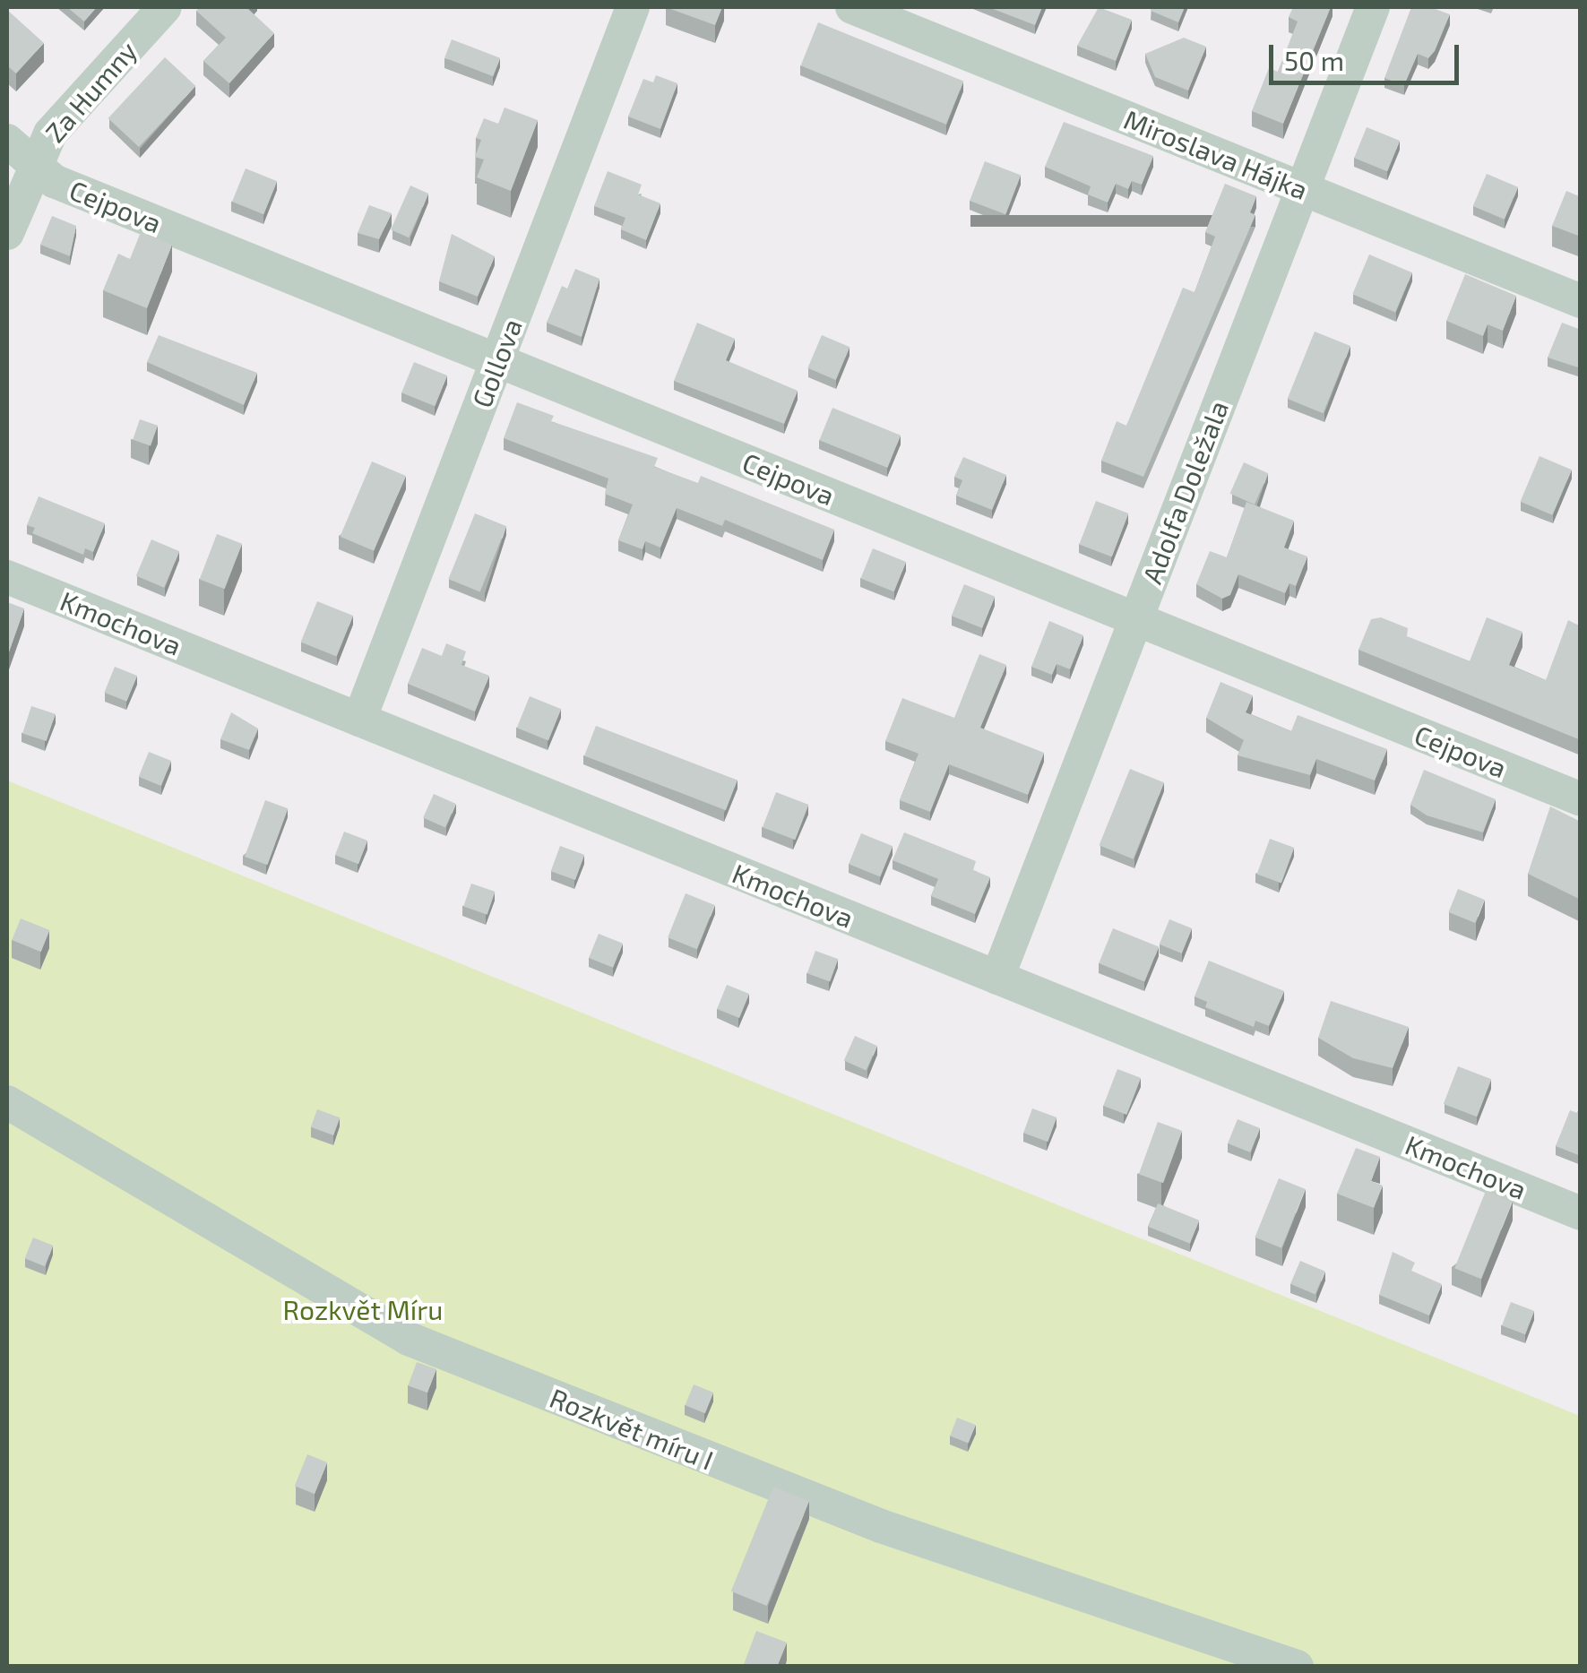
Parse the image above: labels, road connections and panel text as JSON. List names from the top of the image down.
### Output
{
  "streets": {
    "street": [
      "Za Humny",
      "Miroslava Hájka",
      "Cejpova",
      "Gollova",
      "Adolfa Doležala",
      "Kmochova",
      "Rozkvět míru I"
    ]
  },
  "crossings": [
    ["Za Humny", "Cejpova"],
    ["Miroslava Hájka", "Adolfa Doležala"],
    ["Cejpova", "Gollova"],
    ["Cejpova", "Adolfa Doležala"],
    ["Gollova", "Kmochova"],
    ["Adolfa Doležala", "Kmochova"]
  ],
  "parks": ["Rozkvět Míru"],
  "scale_bar": "50 m"
}
